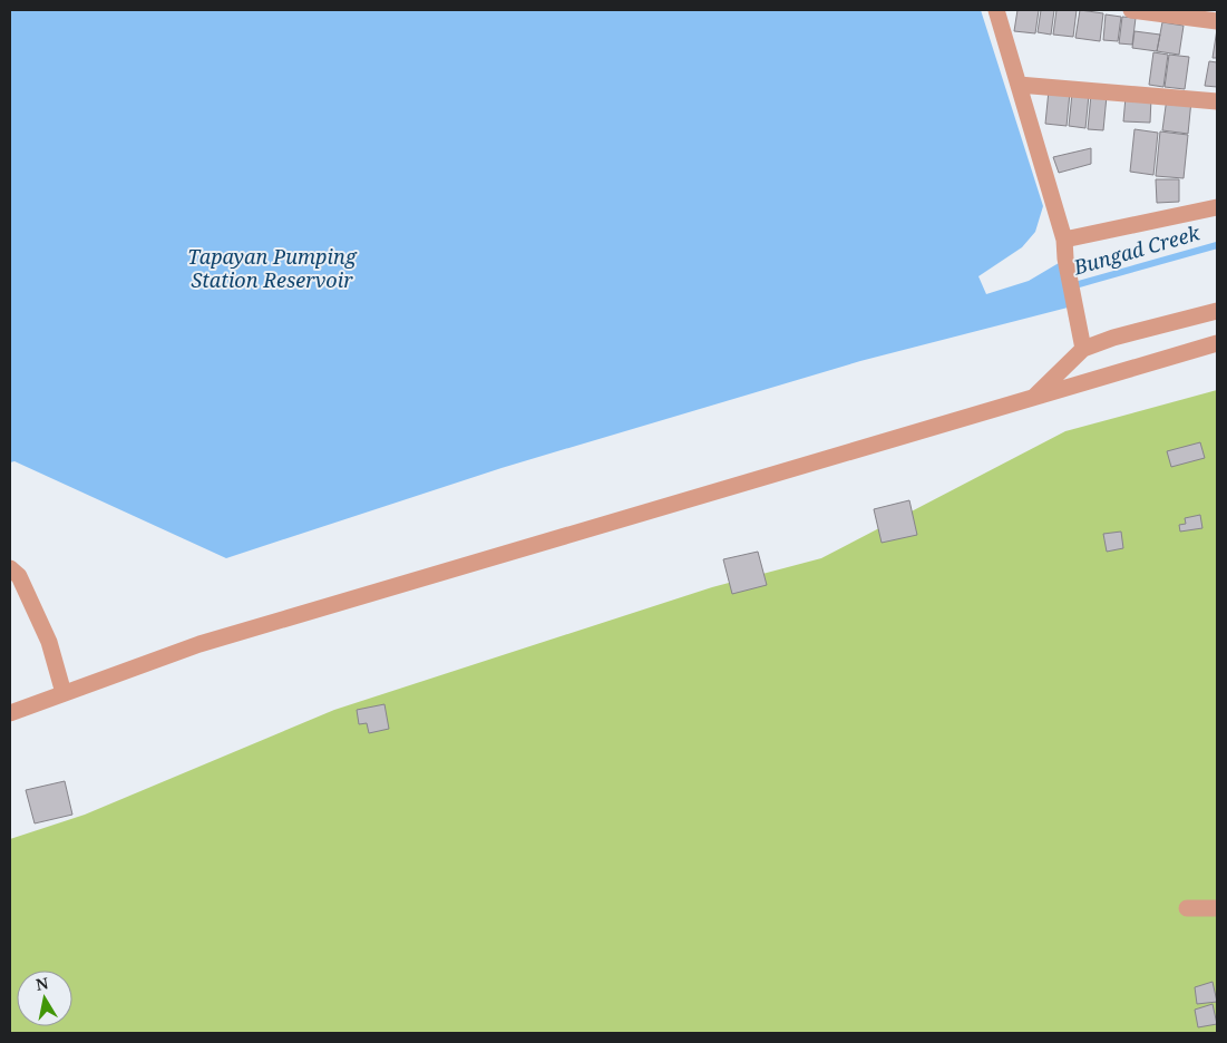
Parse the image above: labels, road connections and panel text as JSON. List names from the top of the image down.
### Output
{
  "water": ["Bungad Creek", "Tapayan Pumping Station Reservoir"],
  "north": "top"
}
